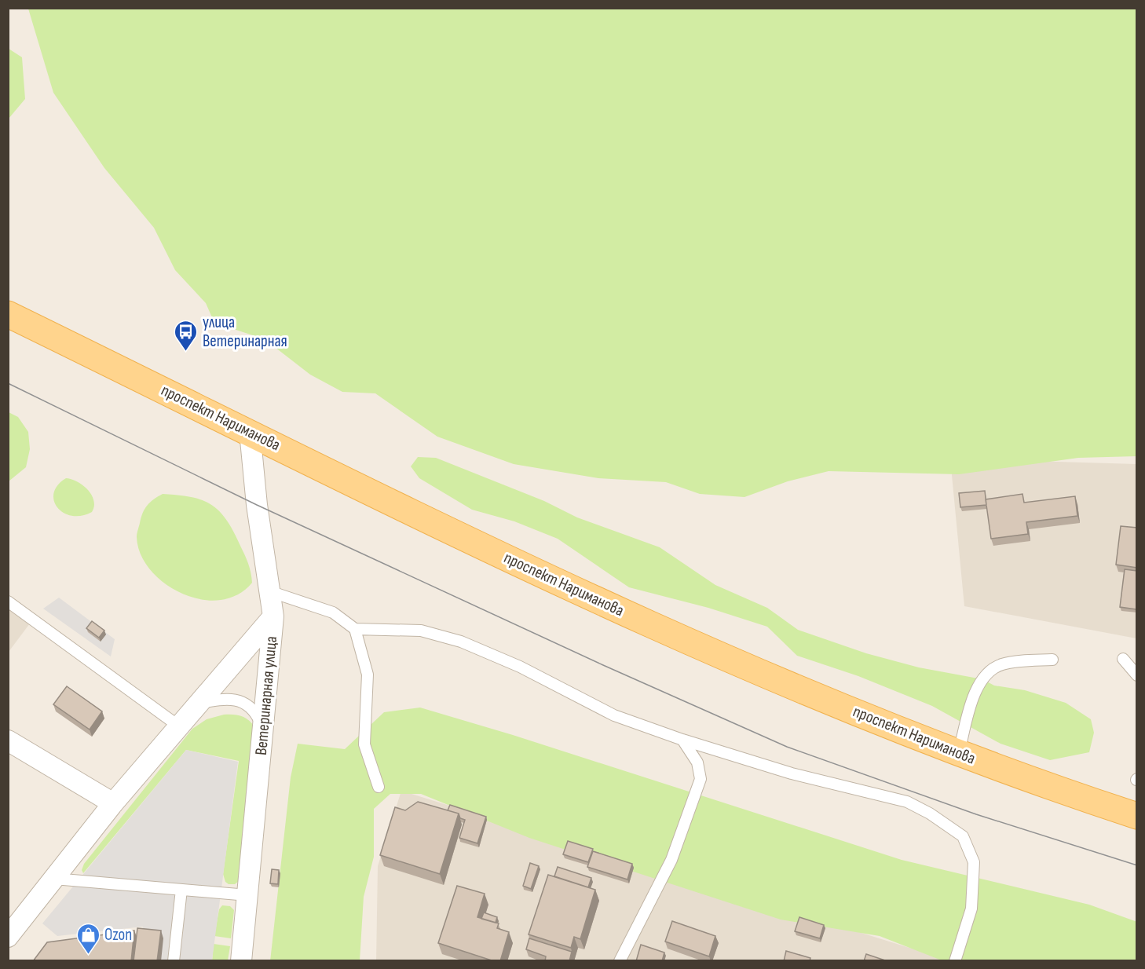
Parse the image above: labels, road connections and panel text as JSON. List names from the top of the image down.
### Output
{
  "streets": {
    "main road": ["проспект Нариманова"],
    "street": ["Ветеринарная улица"]
  },
  "crossings": [
    ["проспект Нариманова", "Ветеринарная улица"]
  ],
  "places": {
    "bus stop": ["улица Ветеринарная"],
    "shop": ["Ozon"]
  }
}
